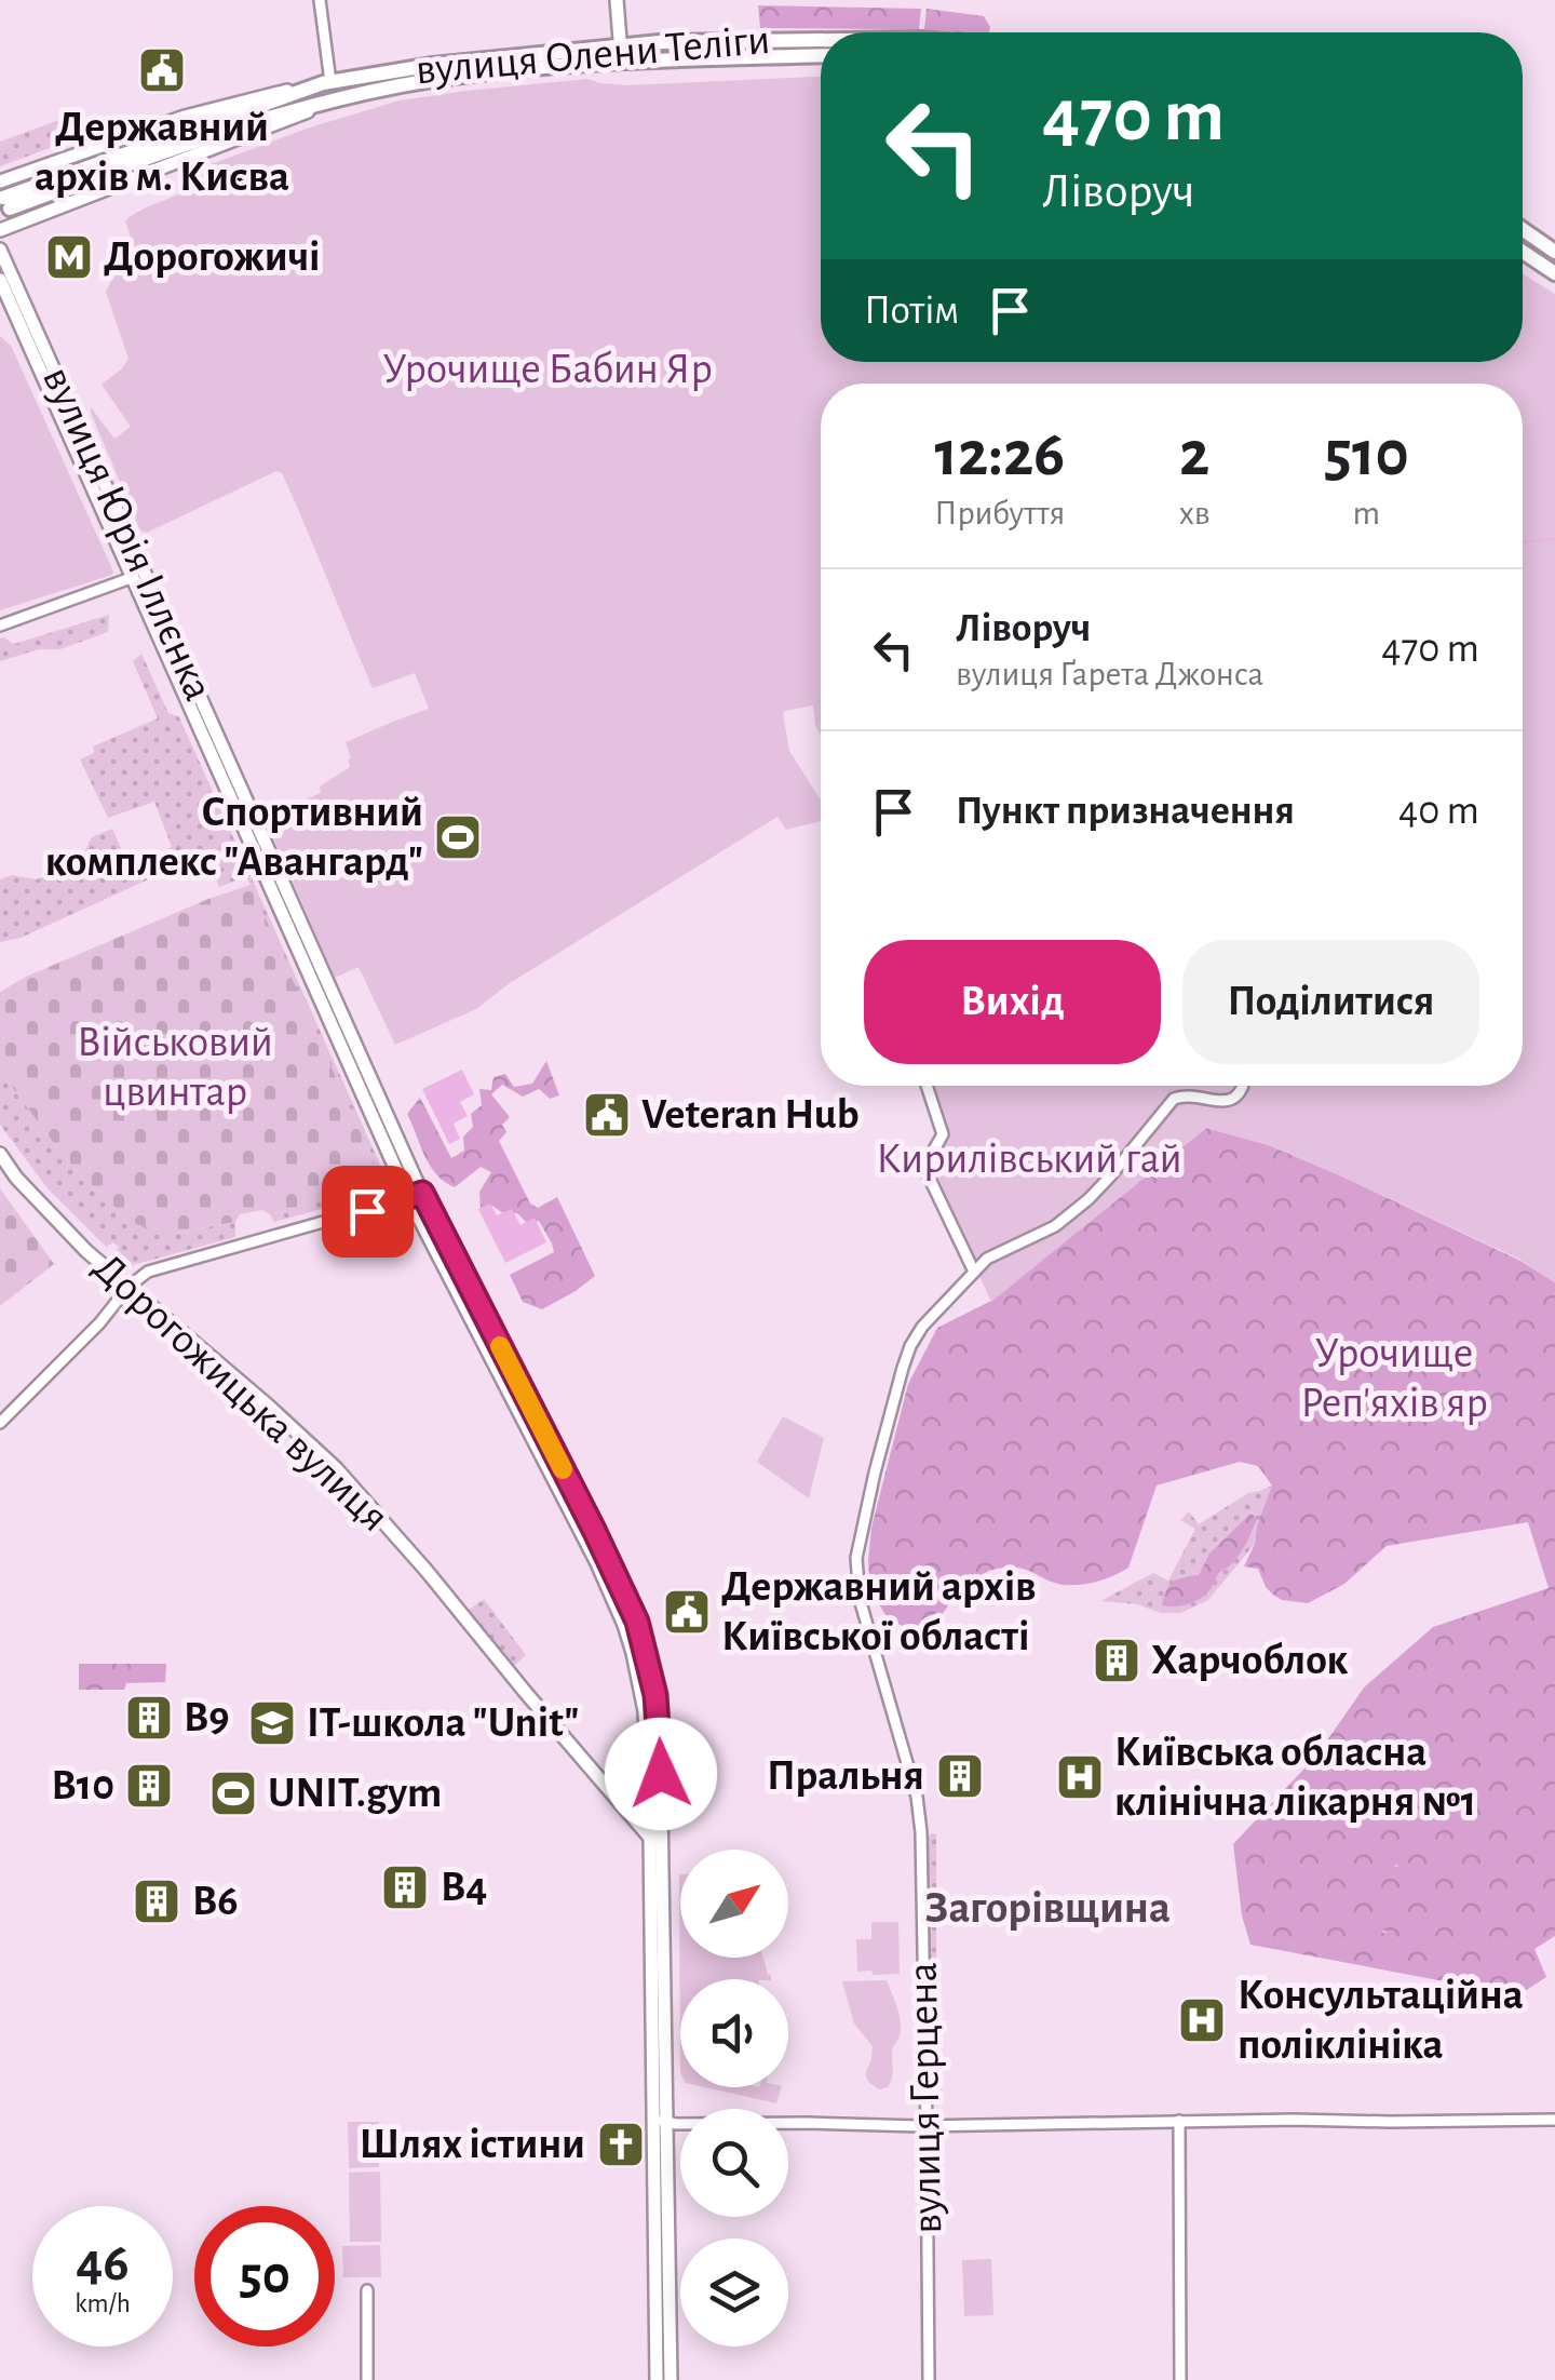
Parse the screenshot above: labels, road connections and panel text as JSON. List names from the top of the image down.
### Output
{
  "streets": {
    "main road": ["вулиця Олени Теліги", "вулиця Юрія Іллєнка", "Дорогожицька вулиця"],
    "street": ["вулиця Герцена"]
  },
  "crossings": [
    ["вулиця Юрія Іллєнка", "Дорогожицька вулиця"]
  ],
  "districts": ["Загорівщина"],
  "parks": [
    "Урочище Бабин Яр",
    "Військовий цвинтар",
    "Кирилівський гай",
    "Урочище Реп'яхів яр"
  ],
  "places": {
    "public building": ["Державний архів м. Києва", "Veteran Hub", "Державний архів Київської області"],
    "metro station": ["Дорогожичі"],
    "sports": ["Спортивний комплекс \"Авангард\"", "UNIT.gym"],
    "building": [
      "Харчоблок",
      "B9",
      "Пральня",
      "B10",
      "B4",
      "B6"
    ],
    "school or university": ["IT-школа \"Unit\""],
    "hospital": ["Київська обласна клінічна лікарня №1", "Консультаційна поліклініка"],
    "church": ["Шлях істини"]
  },
  "north": "top right",
  "page": {
    "turn": ["470 m", "Ліворуч"],
    "then": "Потім",
    "eta": [
      "12:26",
      "Прибуття",
      "2",
      "хв",
      "510",
      "m"
    ],
    "list": [
      {
        "name": "Ліворуч",
        "note": "вулиця Ґарета Джонса",
        "value": "470 m"
      },
      {
        "name": "Пункт призначення",
        "value": "40 m"
      }
    ],
    "buttons": ["Вихід", "Поділитися"],
    "speed": "46 km/h",
    "limit": "50"
  }
}
